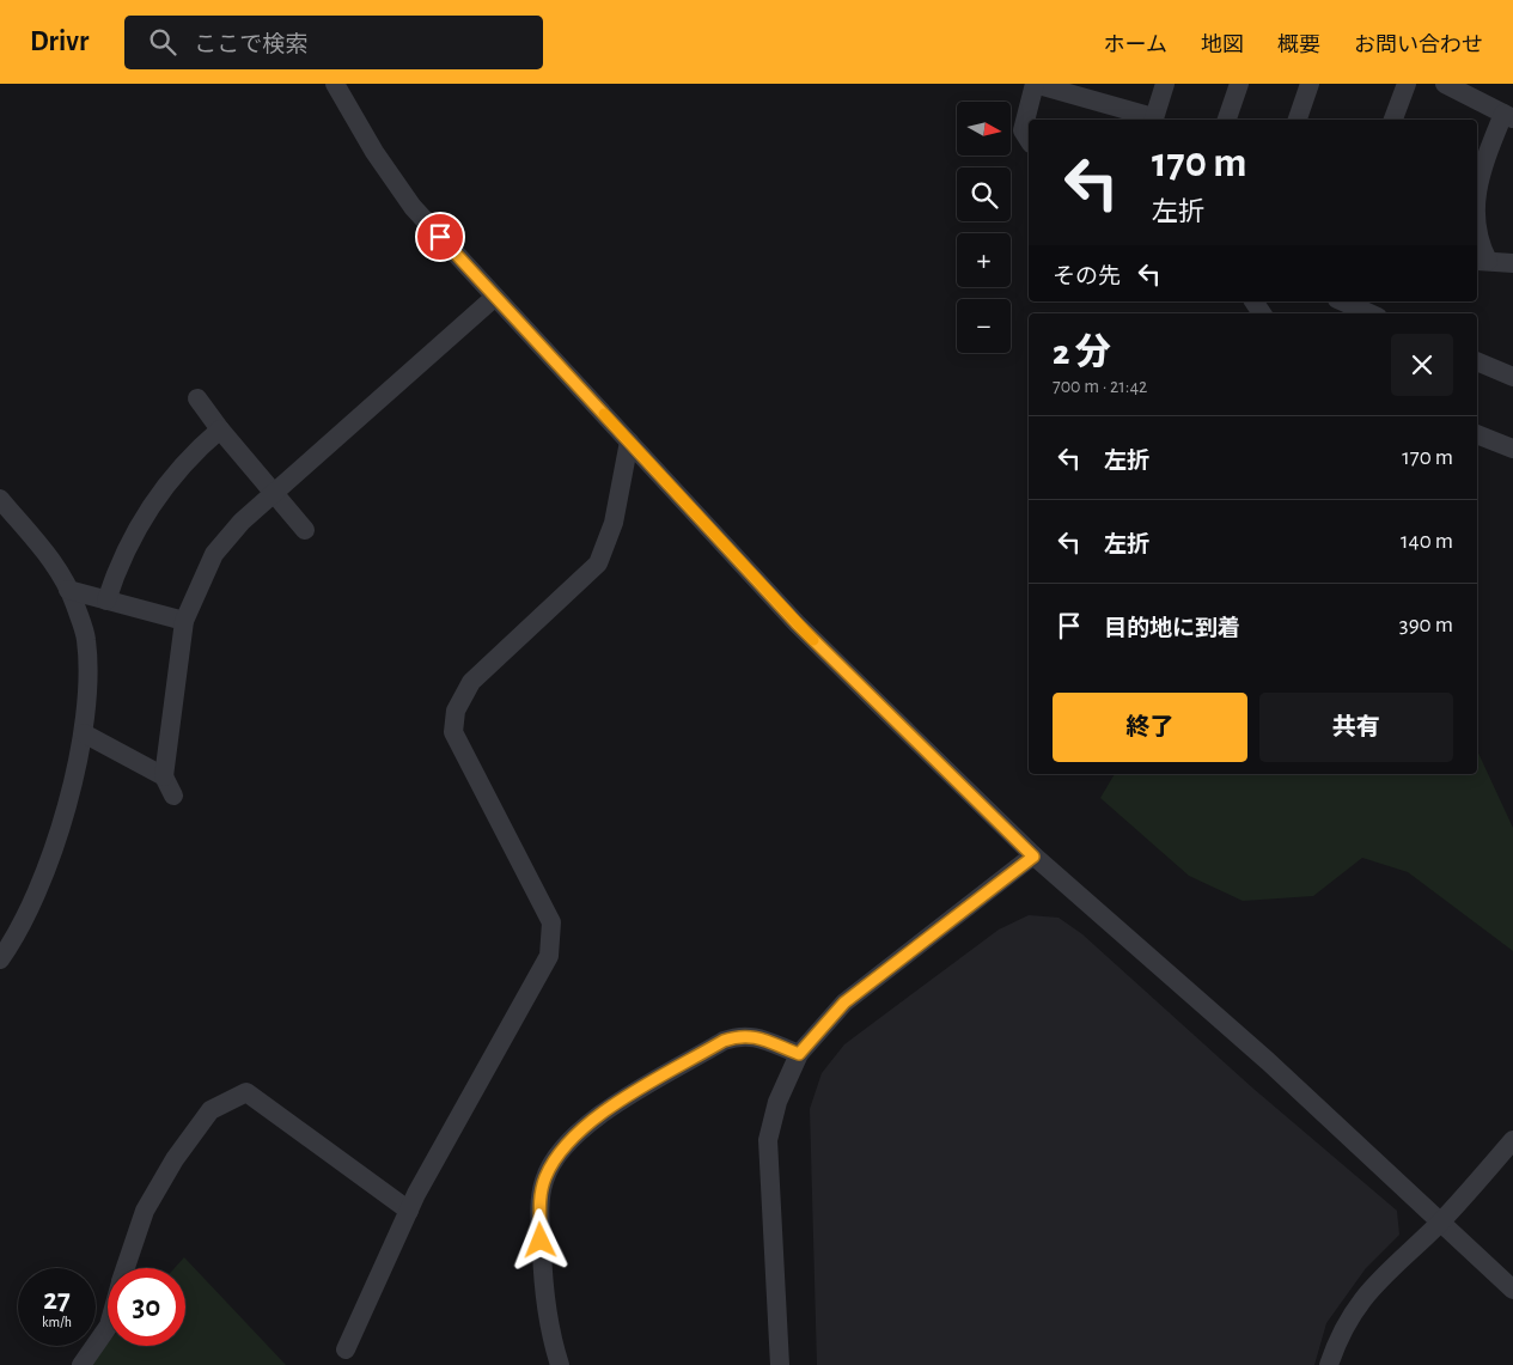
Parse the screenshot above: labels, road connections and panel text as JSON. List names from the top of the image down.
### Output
{
  "north": "right",
  "page": {
    "header": "Drivr",
    "search": "ここで検索",
    "nav": [
      "ホーム",
      "地図",
      "概要",
      "お問い合わせ"
    ],
    "map_buttons": ["+", "−"],
    "turn": ["170 m", "左折"],
    "then": "その先",
    "heading": ["2 分", "700 m · 21:42"],
    "list": [
      {
        "name": "左折",
        "value": "170 m"
      },
      {
        "name": "左折",
        "value": "140 m"
      },
      {
        "name": "目的地に到着",
        "value": "390 m"
      }
    ],
    "buttons": ["終了", "共有"],
    "speed": "27 km/h",
    "limit": "30"
  }
}
